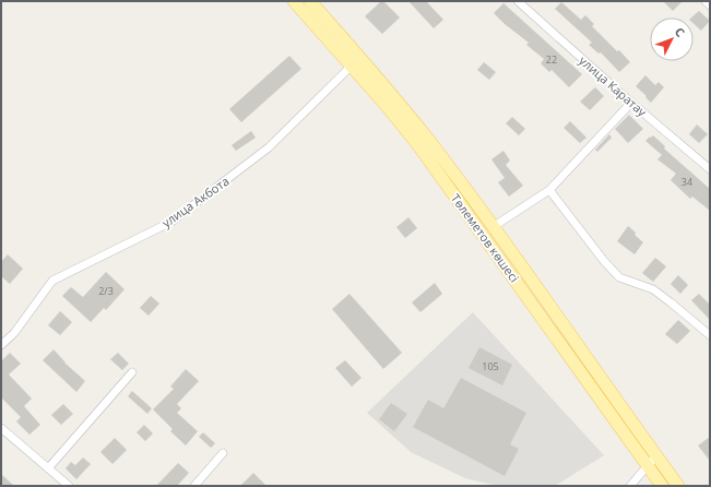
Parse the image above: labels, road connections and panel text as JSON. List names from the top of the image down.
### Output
{
  "streets": {
    "main road": ["Төлеметов көшесі"],
    "street": ["улица Каратау", "улица Акбота"]
  },
  "crossings": [
    ["улица Акбота", "Төлеметов көшесі"]
  ],
  "house_numbers": [
    "22",
    "34",
    "2/3",
    "105"
  ],
  "north": "top right"
}
